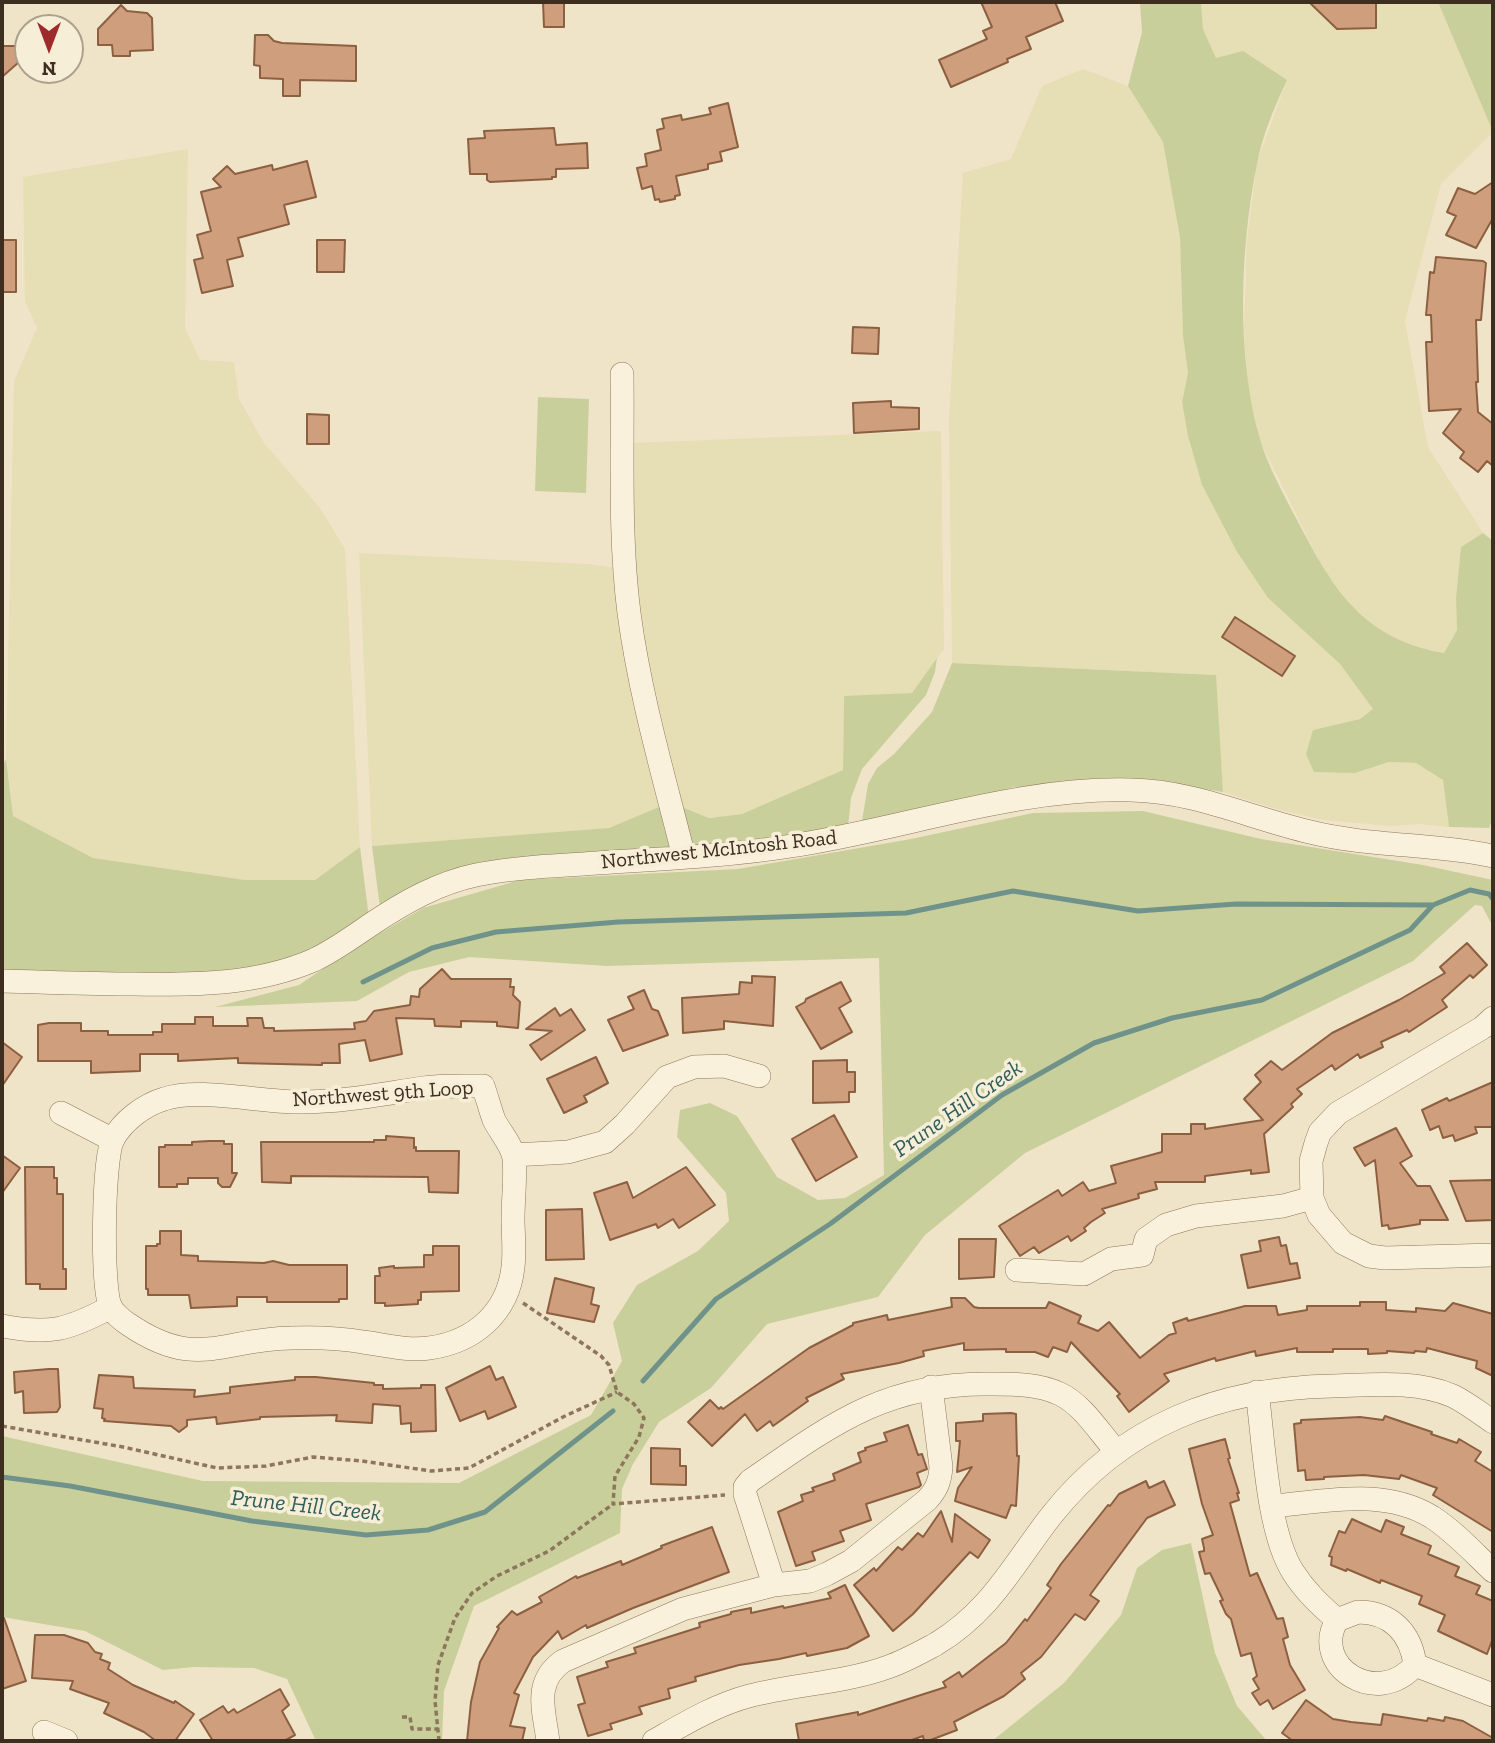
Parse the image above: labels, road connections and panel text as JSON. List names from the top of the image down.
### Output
{
  "streets": {
    "street": ["Northwest McIntosh Road", "Northwest 9th Loop"]
  },
  "water": ["Prune Hill Creek"],
  "north": "bottom"
}
